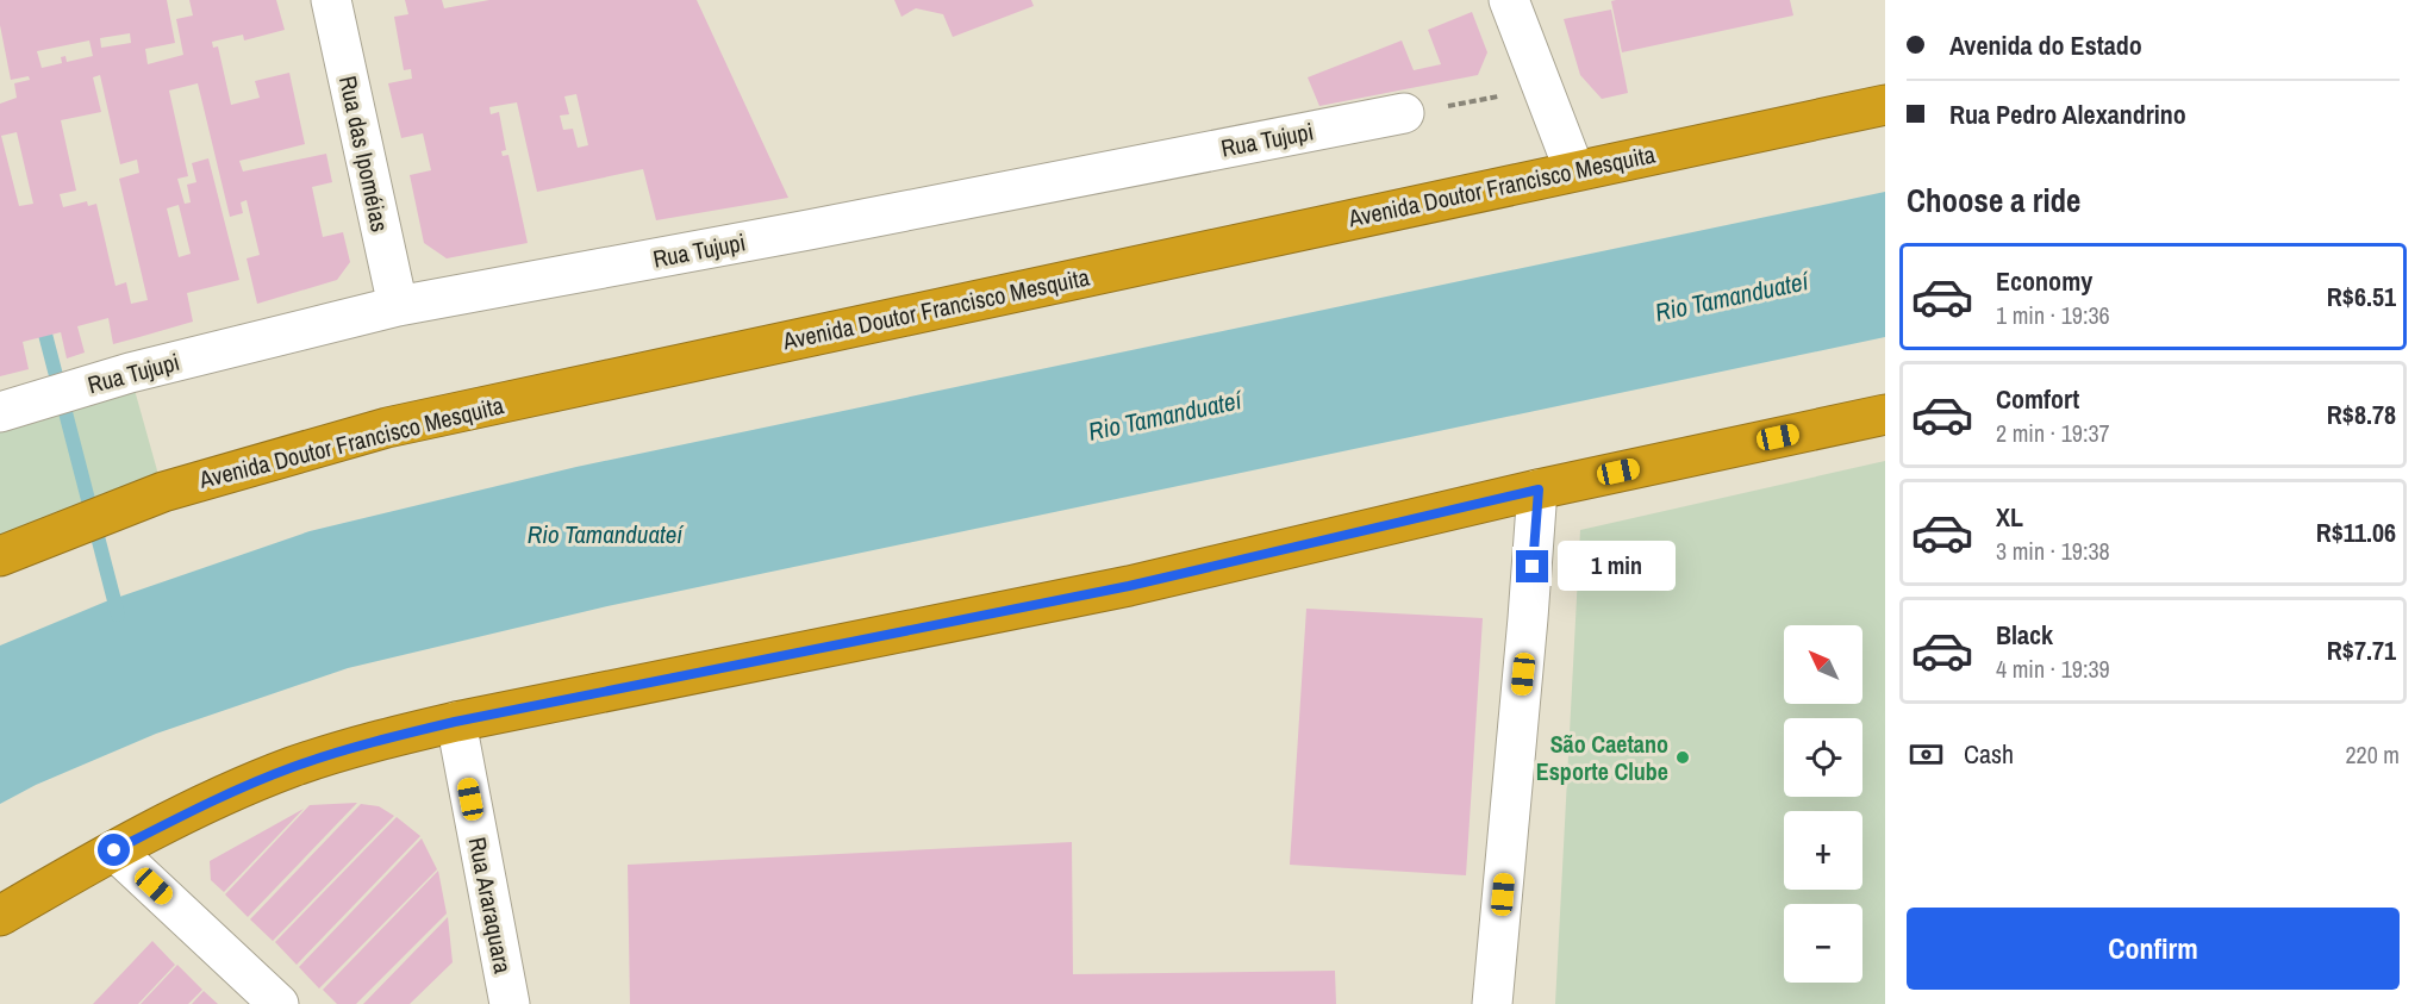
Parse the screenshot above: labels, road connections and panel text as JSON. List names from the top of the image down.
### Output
{
  "streets": {
    "highway": ["Avenida Doutor Francisco Mesquita"],
    "street": ["Rua Tujupi", "Rua das Ipoméias", "Rua Araraquara"]
  },
  "crossings": [
    ["Rua Tujupi", "Rua das Ipoméias"]
  ],
  "water": ["Rio Tamanduateí"],
  "places": ["São Caetano Esporte Clube"],
  "north": "top left",
  "page": {
    "banner": ["Avenida do Estado", "Rua Pedro Alexandrino"],
    "heading": "Choose a ride",
    "list": [
      {
        "name": "Economy",
        "note": "1 min · 19:36",
        "value": "R$6.51"
      },
      {
        "name": "Comfort",
        "note": "2 min · 19:37",
        "value": "R$8.78"
      },
      {
        "name": "XL",
        "note": "3 min · 19:38",
        "value": "R$11.06"
      },
      {
        "name": "Black",
        "note": "4 min · 19:39",
        "value": "R$7.71"
      }
    ],
    "bubble": "1 min",
    "map_buttons": ["+", "−"],
    "pay": ["Cash", "220 m"],
    "buttons": "Confirm"
  }
}
